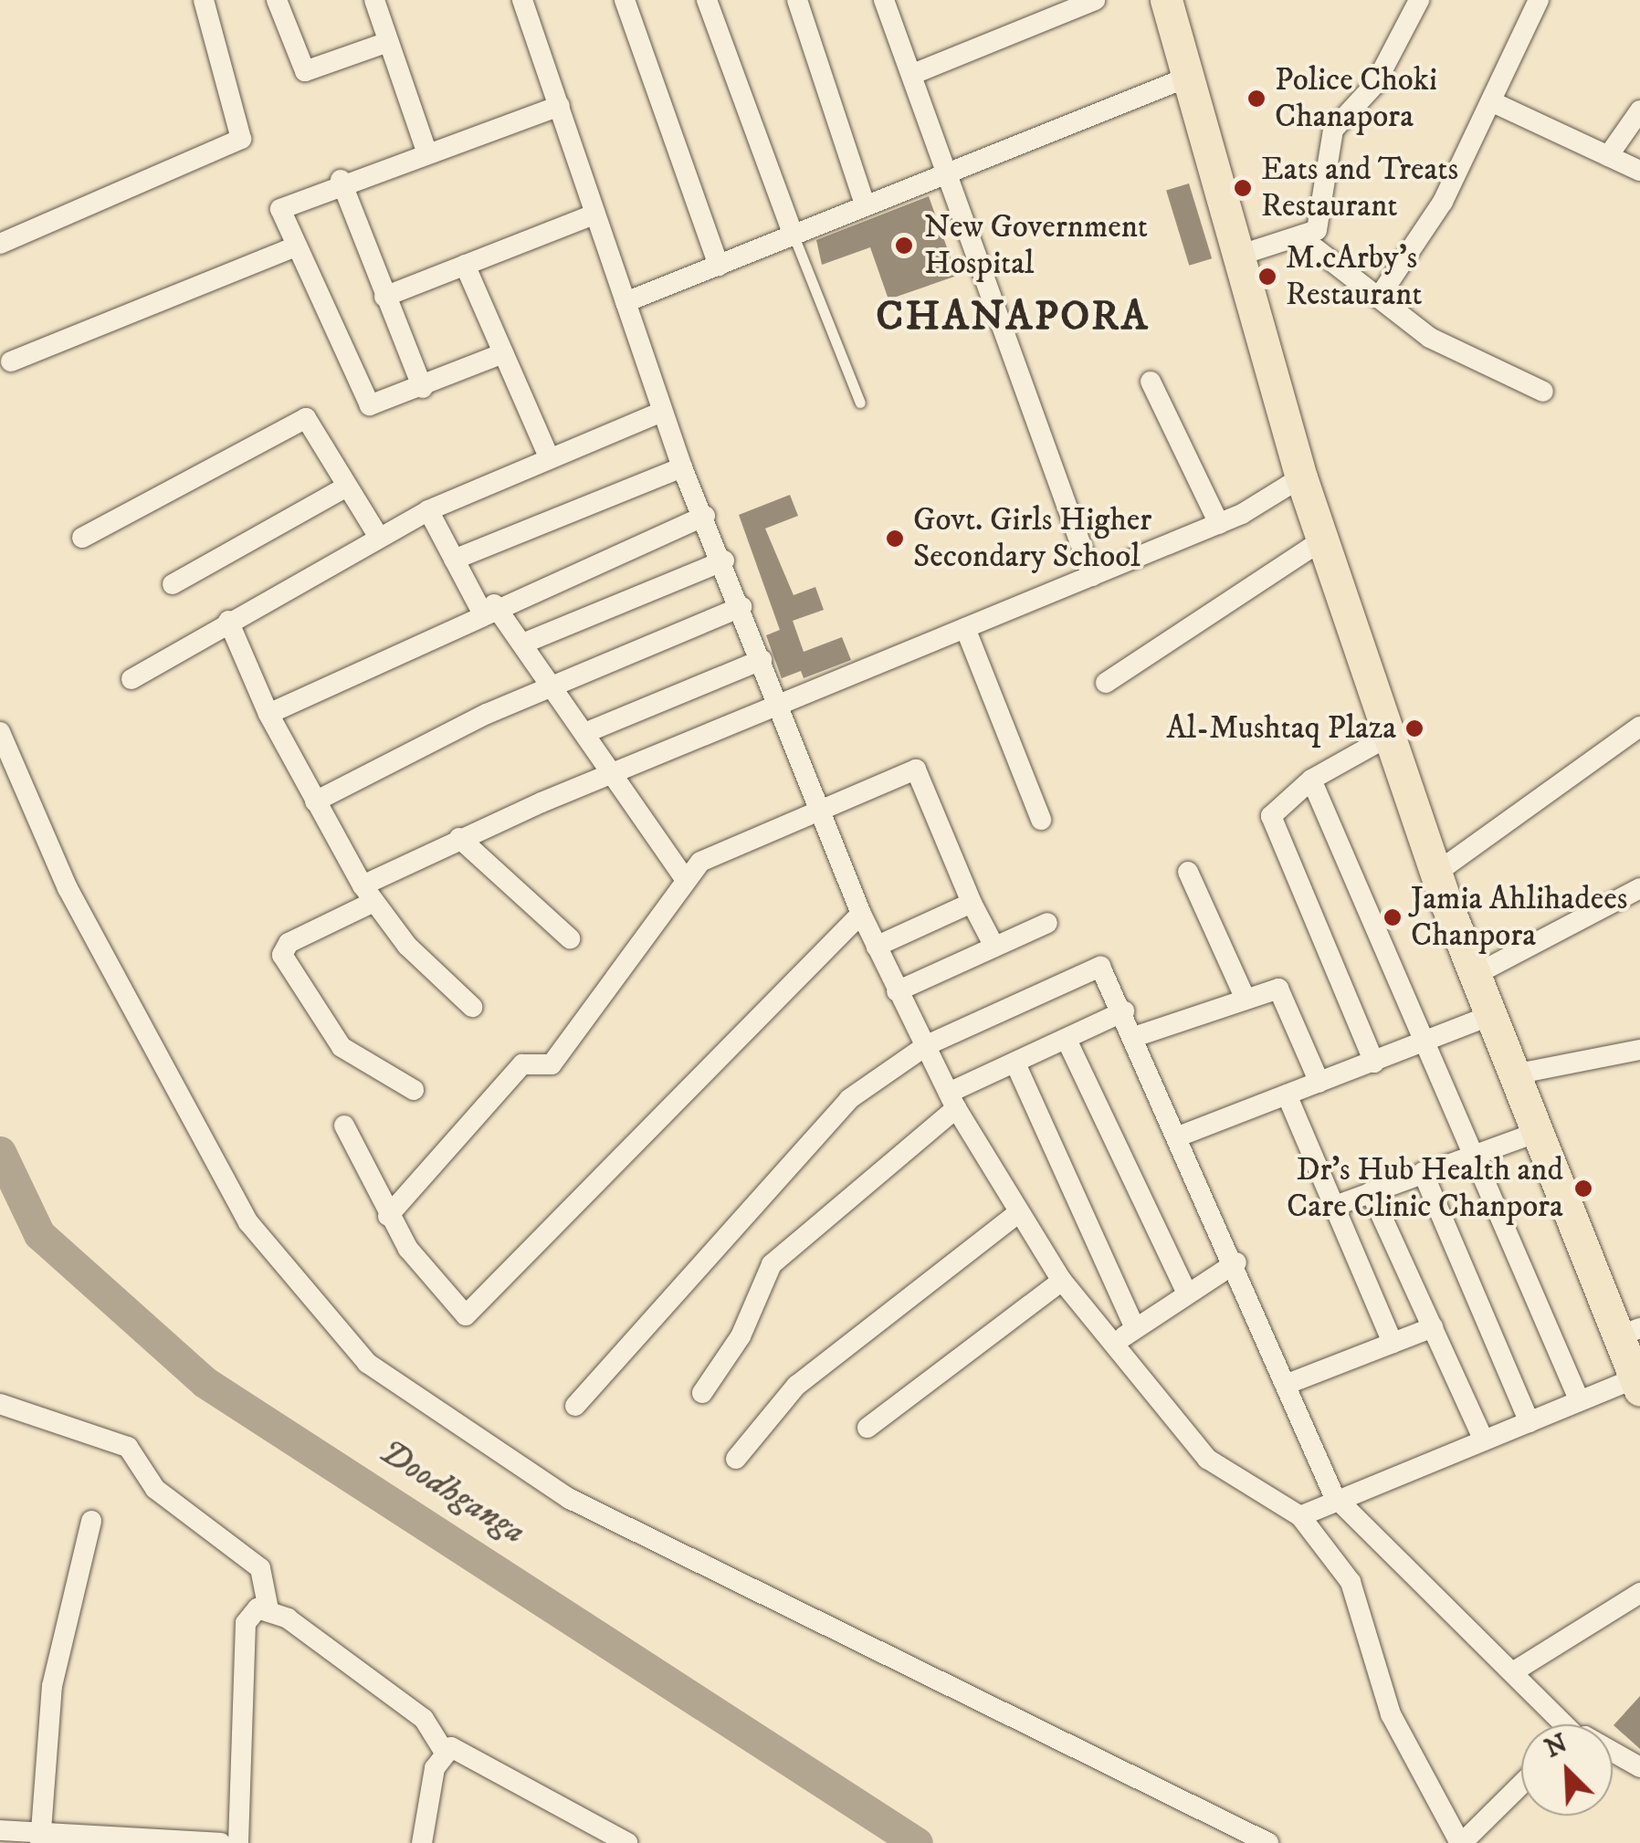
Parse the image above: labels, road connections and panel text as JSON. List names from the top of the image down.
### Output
{
  "districts": ["CHANAPORA"],
  "water": ["Doodhganga"],
  "places": [
    "Police Choki Chanapora",
    "Eats and Treats Restaurant",
    "New Government Hospital",
    "M.cArby's Restaurant",
    "Govt. Girls Higher Secondary School",
    "Al-Mushtaq Plaza",
    "Jamia Ahlihadees Chanpora",
    "Dr's Hub Health and Care Clinic Chanpora"
  ],
  "north": "top left"
}
